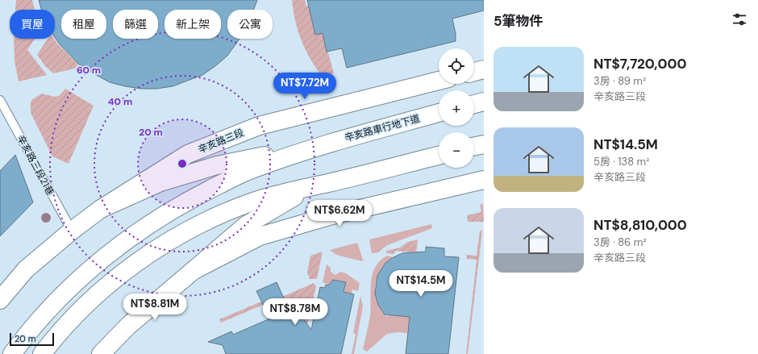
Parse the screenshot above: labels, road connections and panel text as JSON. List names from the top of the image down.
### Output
{
  "streets": {
    "main road": ["辛亥路車行地下道", "辛亥路三段"],
    "lane": ["辛亥路三段21巷"]
  },
  "crossings": [
    ["辛亥路三段", "辛亥路三段21巷"]
  ],
  "scale_bar": "20 m",
  "page": {
    "heading": "5筆物件",
    "chip": [
      "買屋",
      "租屋",
      "篩選",
      "新上架",
      "公寓"
    ],
    "list": [
      {
        "name": "NT$7,720,000",
        "note": "3房 · 89 m² · 辛亥路三段"
      },
      {
        "name": "NT$14.5M",
        "note": "5房 · 138 m² · 辛亥路三段"
      },
      {
        "name": "NT$8,810,000",
        "note": "3房 · 86 m² · 辛亥路三段"
      }
    ],
    "map_buttons": ["+", "−"],
    "price": [
      "NT$7.72M",
      "NT$6.62M",
      "NT$14.5M",
      "NT$8.81M",
      "NT$8.78M"
    ],
    "scale": "20 m"
  },
  "rings": ["60 m", "40 m", "20 m"]
}
